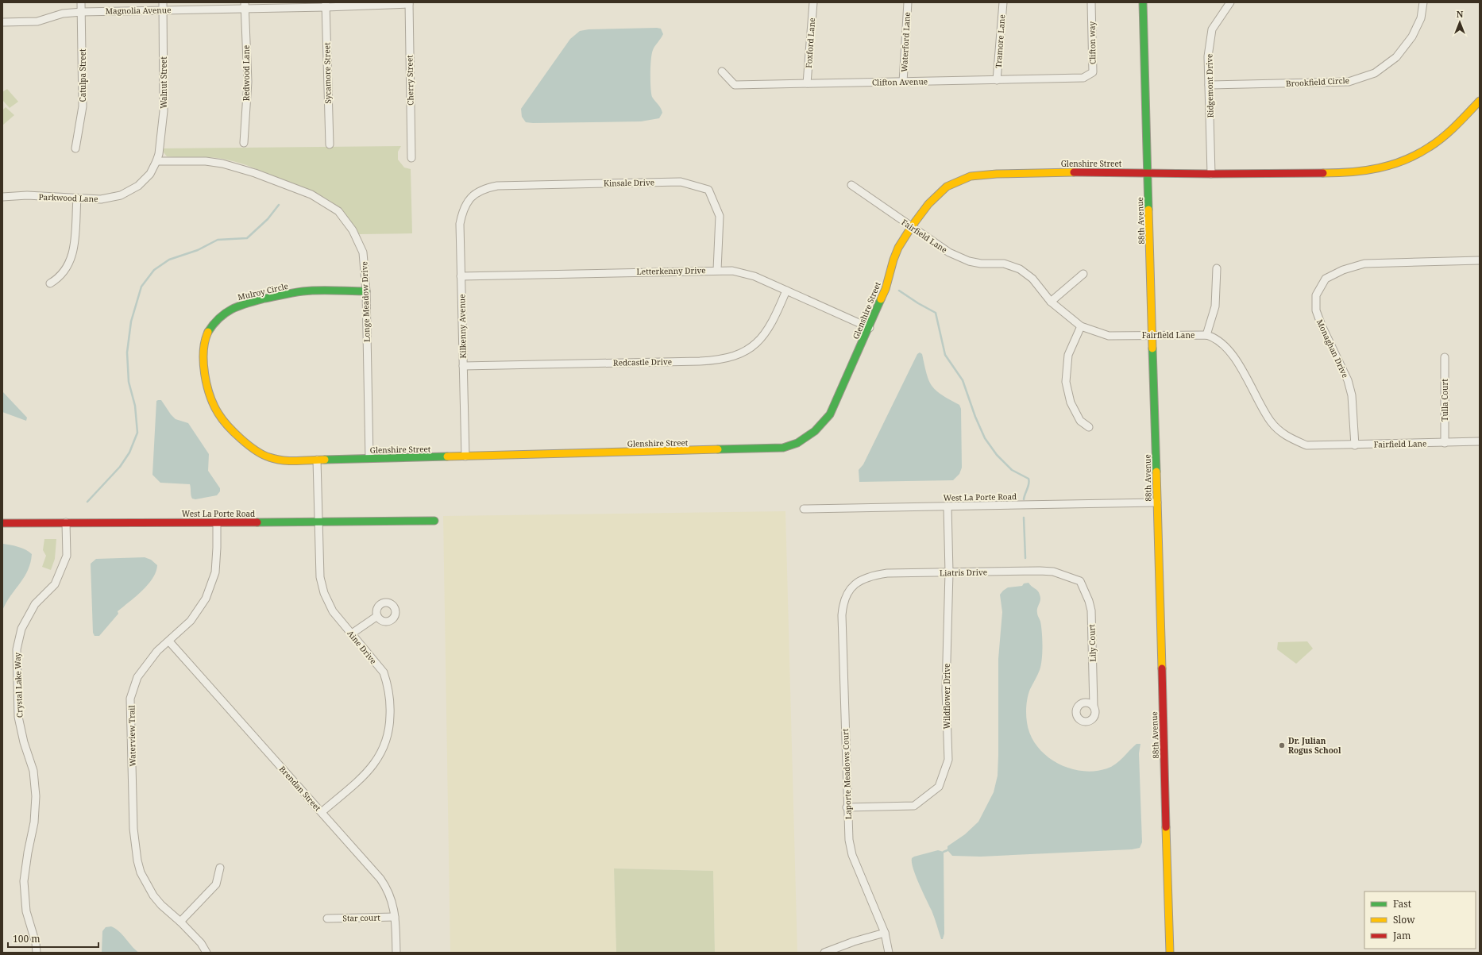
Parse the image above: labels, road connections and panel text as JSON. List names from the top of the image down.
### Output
{
  "streets": {
    "street": [
      "Magnolia Avenue",
      "Tramore Lane",
      "Waterford Lane",
      "Foxford Lane",
      "Clifton way",
      "Redwood Lane",
      "Sycamore Street",
      "Catulpa Street",
      "Cherry Street",
      "Clifton Avenue",
      "Brookfield Circle",
      "Walnut Street",
      "Ridgemont Drive",
      "Glenshire Street",
      "Kinsale Drive",
      "Parkwood Lane",
      "88th Avenue",
      "Fairfield Lane",
      "Letterkenny Drive",
      "Mulroy Circle",
      "Longe Meadow Drive",
      "Kilkenny Avenue",
      "Monaghan Drive",
      "Redcastle Drive",
      "Tulla Court",
      "West La Porte Road",
      "Liatris Drive",
      "Lily Court",
      "Aine Drive",
      "Crystal Lake Way",
      "Wildflower Drive",
      "Waterview Trail",
      "Laporte Meadows Court",
      "Brendan Street",
      "Star court"
    ]
  },
  "crossings": [
    ["Magnolia Avenue", "Redwood Lane"],
    ["Magnolia Avenue", "Sycamore Street"],
    ["Magnolia Avenue", "Catulpa Street"],
    ["Magnolia Avenue", "Cherry Street"],
    ["Magnolia Avenue", "Walnut Street"],
    ["Tramore Lane", "Clifton Avenue"],
    ["Waterford Lane", "Clifton Avenue"],
    ["Foxford Lane", "Clifton Avenue"],
    ["Clifton way", "Clifton Avenue"],
    ["Brookfield Circle", "Ridgemont Drive"],
    ["Walnut Street", "Parkwood Lane"],
    ["Walnut Street", "Longe Meadow Drive"],
    ["Ridgemont Drive", "Glenshire Street"],
    ["Glenshire Street", "88th Avenue"],
    ["Glenshire Street", "Fairfield Lane"],
    ["Glenshire Street", "Letterkenny Drive"],
    ["Glenshire Street", "Mulroy Circle"],
    ["Glenshire Street", "Longe Meadow Drive"],
    ["Glenshire Street", "Kilkenny Avenue"],
    ["Glenshire Street", "Aine Drive"],
    ["Kinsale Drive", "Letterkenny Drive"],
    ["Kinsale Drive", "Kilkenny Avenue"],
    ["Parkwood Lane", "Longe Meadow Drive"],
    ["88th Avenue", "Fairfield Lane"],
    ["88th Avenue", "West La Porte Road"],
    ["Fairfield Lane", "Monaghan Drive"],
    ["Fairfield Lane", "Tulla Court"],
    ["Letterkenny Drive", "Kilkenny Avenue"],
    ["Letterkenny Drive", "Redcastle Drive"],
    ["Mulroy Circle", "Longe Meadow Drive"],
    ["Kilkenny Avenue", "Redcastle Drive"],
    ["West La Porte Road", "Aine Drive"],
    ["West La Porte Road", "Crystal Lake Way"],
    ["West La Porte Road", "Wildflower Drive"],
    ["West La Porte Road", "Waterview Trail"],
    ["Liatris Drive", "Lily Court"],
    ["Liatris Drive", "Wildflower Drive"],
    ["Liatris Drive", "Laporte Meadows Court"],
    ["Aine Drive", "Brendan Street"],
    ["Wildflower Drive", "Laporte Meadows Court"],
    ["Waterview Trail", "Brendan Street"],
    ["Brendan Street", "Star court"]
  ],
  "places": ["Dr. Julian Rogus School"],
  "legend": ["Fast", "Slow", "Jam"],
  "scale_bar": "100 m",
  "north": "top"
}
